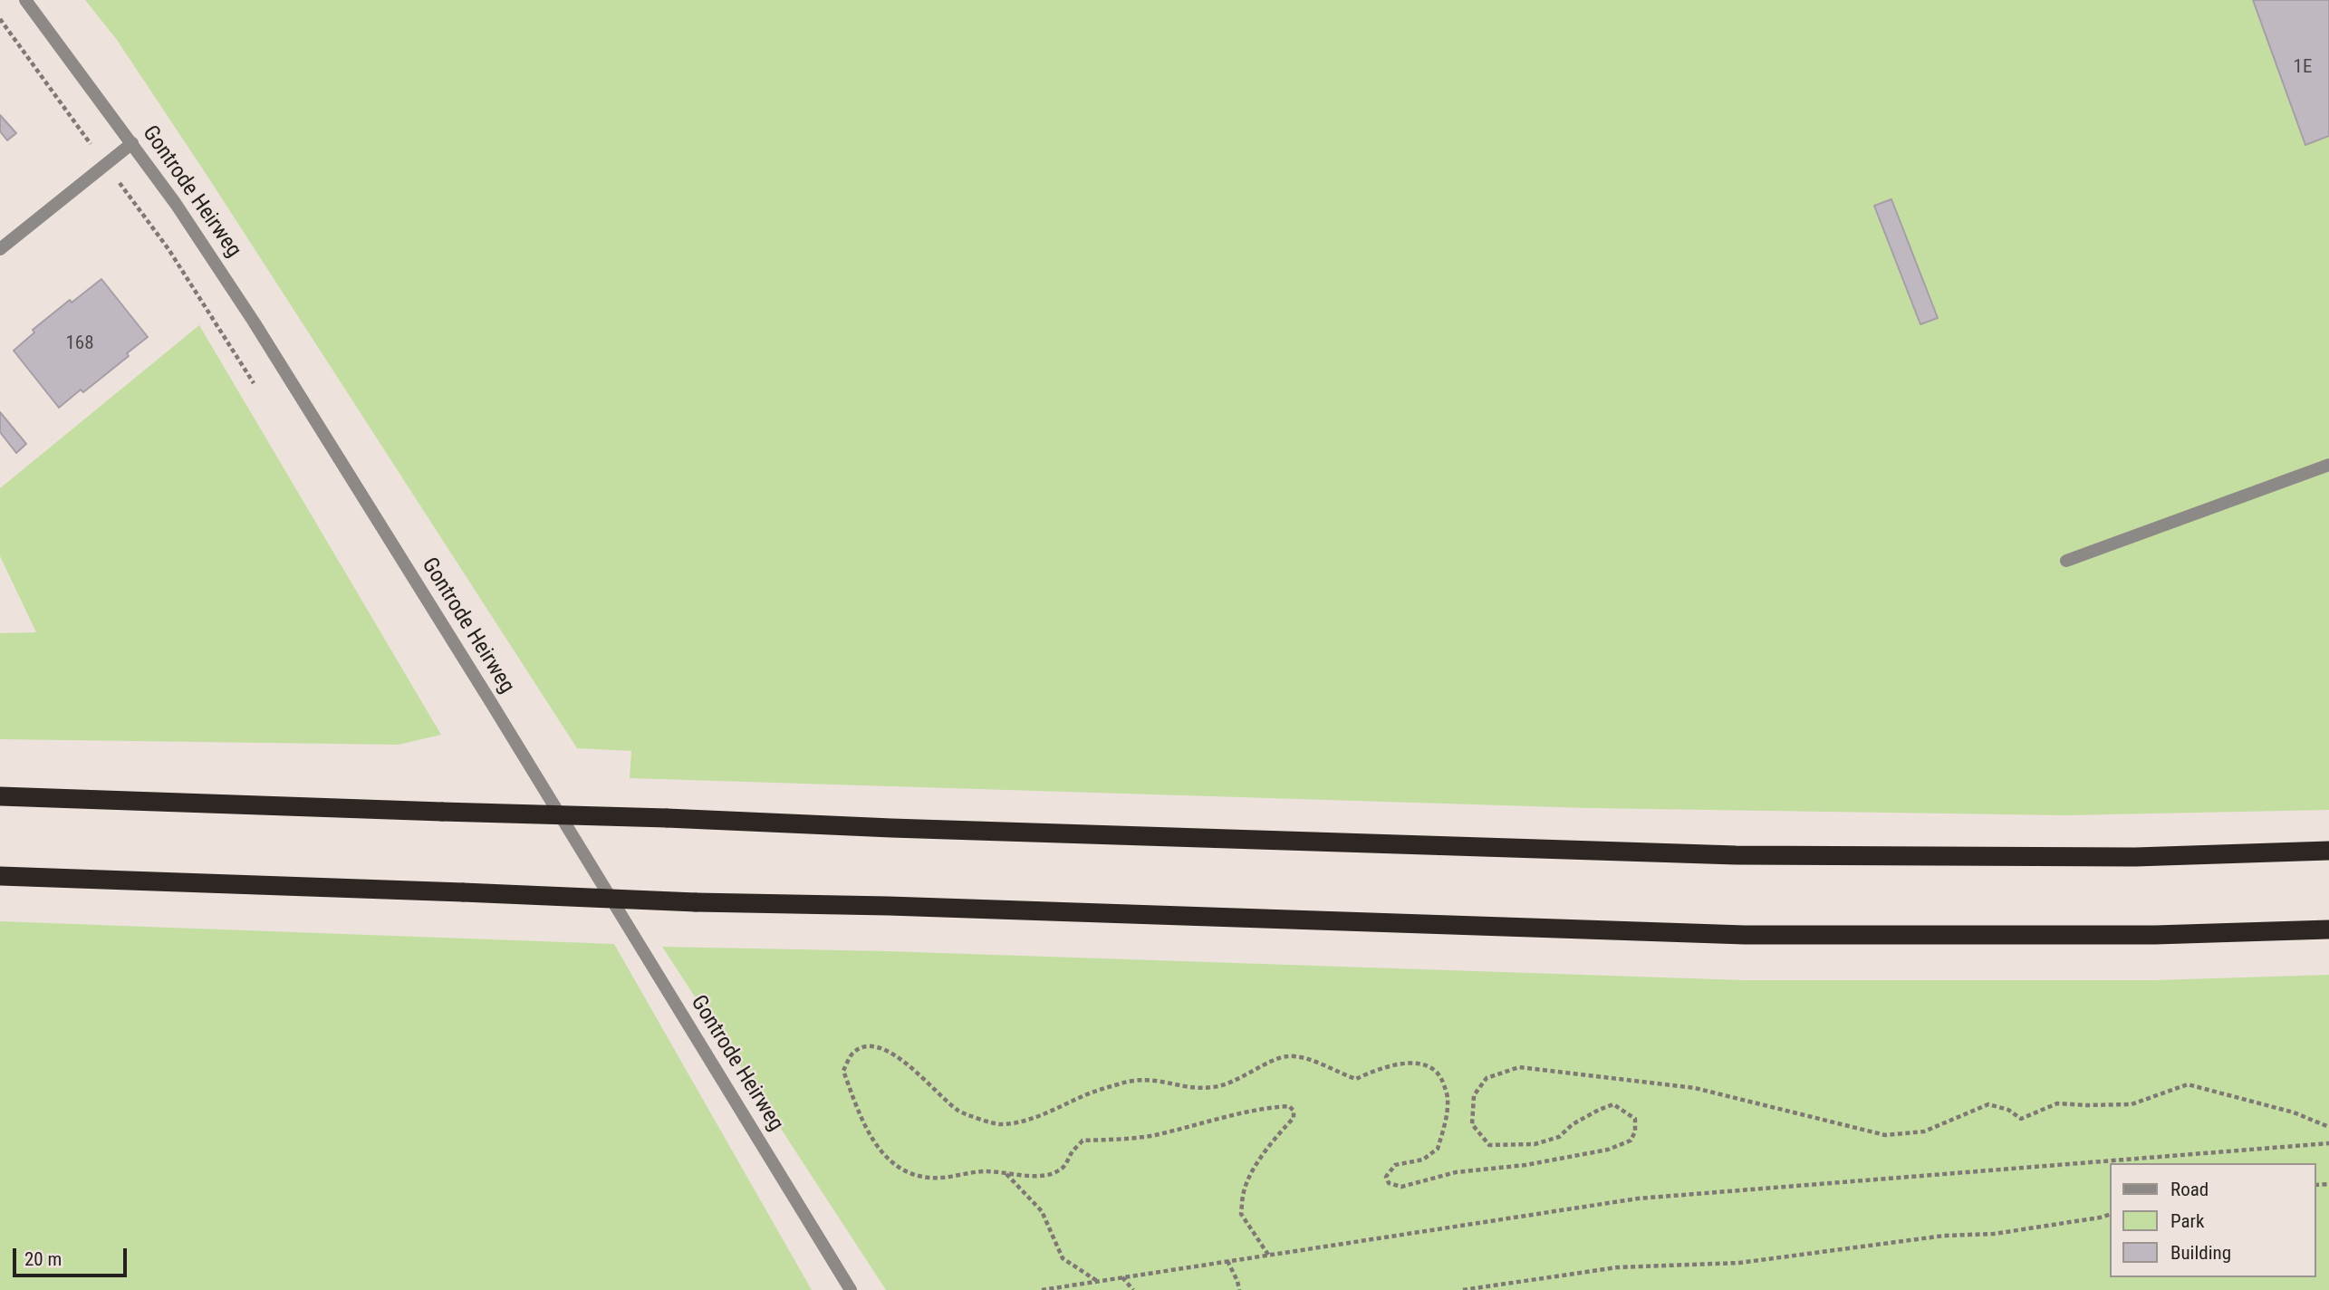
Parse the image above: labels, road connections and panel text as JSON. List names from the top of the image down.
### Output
{
  "streets": {
    "street": ["Gontrode Heirweg"]
  },
  "house_numbers": ["1E", "168"],
  "legend": ["Road", "Park", "Building"],
  "scale_bar": "20 m"
}
